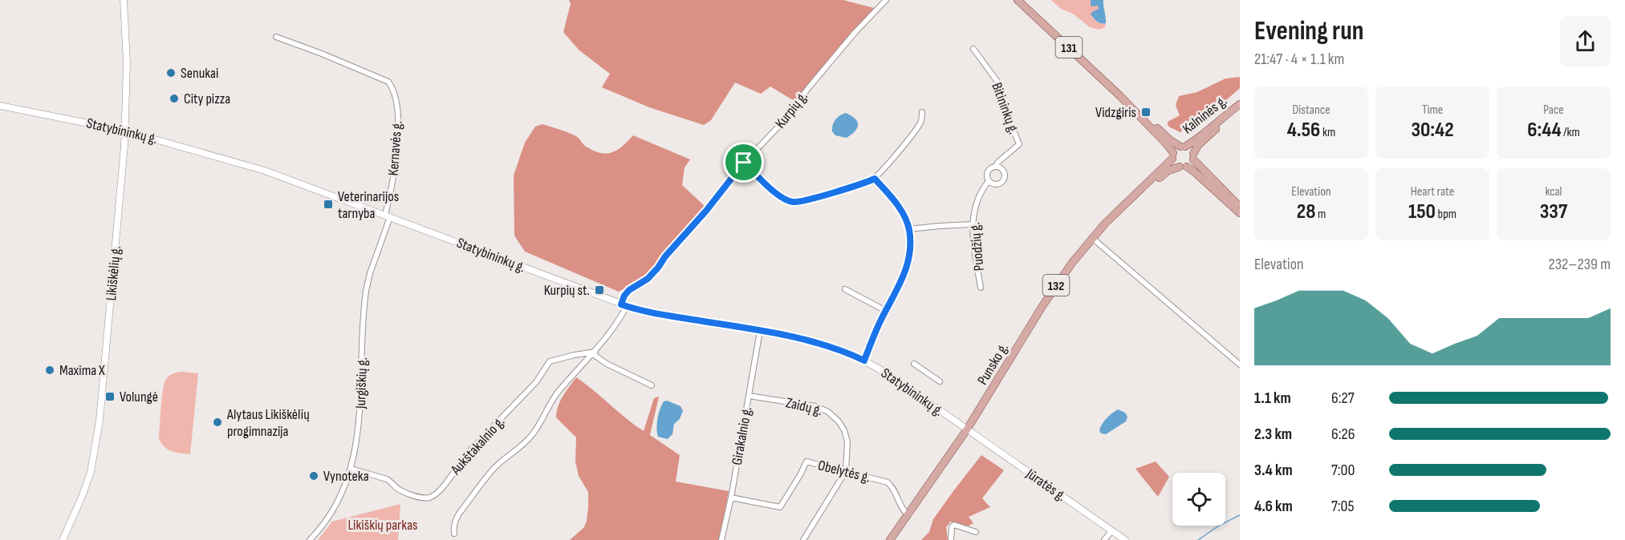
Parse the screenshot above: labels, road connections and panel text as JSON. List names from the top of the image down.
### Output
{
  "streets": {
    "main road": [
      "131",
      "Kalninės g.",
      "132",
      "Punsko g."
    ],
    "street": [
      "Bitininkų g.",
      "Kurpių g.",
      "Statybininkų g.",
      "Kernavės g.",
      "Puodžių g.",
      "Likiškėlių g.",
      "Jurgiškių g.",
      "Zaidų g.",
      "Girakalnio g.",
      "Aukštakalnio g.",
      "Obelytės g.",
      "Jūratės g."
    ]
  },
  "crossings": [
    ["Bitininkų g.", "Puodžių g."],
    ["Kurpių g.", "Statybininkų g."],
    ["Kurpių g.", "Aukštakalnio g."],
    ["Kalninės g.", "Punsko g."],
    ["Statybininkų g.", "Kernavės g."],
    ["Statybininkų g.", "Likiškėlių g."],
    ["Statybininkų g.", "Punsko g."],
    ["Statybininkų g.", "Jurgiškių g."],
    ["Statybininkų g.", "Girakalnio g."],
    ["Statybininkų g.", "Aukštakalnio g."],
    ["Statybininkų g.", "Jūratės g."],
    ["Kernavės g.", "Jurgiškių g."],
    ["Punsko g.", "Obelytės g."],
    ["Punsko g.", "Jūratės g."],
    ["Jurgiškių g.", "Aukštakalnio g."],
    ["Zaidų g.", "Girakalnio g."],
    ["Zaidų g.", "Obelytės g."],
    ["Girakalnio g.", "Obelytės g."]
  ],
  "parks": ["Likiškių parkas"],
  "places": {
    "other": [
      "Senukai",
      "City pizza",
      "Maxima X",
      "Alytaus Likiškėlių progimnazija",
      "Vynoteka"
    ],
    "transit": [
      "Vidzgiris",
      "Veterinarijos tarnyba",
      "Kurpių st.",
      "Volungė"
    ]
  },
  "page": {
    "heading": ["Evening run", "21:47 · 4 × 1.1 km"],
    "stats": [
      ["Distance", "4.56 km"],
      ["Time", "30:42"],
      ["Pace", "6:44 /km"],
      ["Elevation", "28 m"],
      ["Heart rate", "150 bpm"],
      ["kcal", "337"]
    ],
    "chart": ["Elevation", "232–239 m"],
    "list": [
      {
        "name": "1.1 km",
        "note": "6:27"
      },
      {
        "name": "2.3 km",
        "note": "6:26"
      },
      {
        "name": "3.4 km",
        "note": "7:00"
      },
      {
        "name": "4.6 km",
        "note": "7:05"
      }
    ]
  }
}
